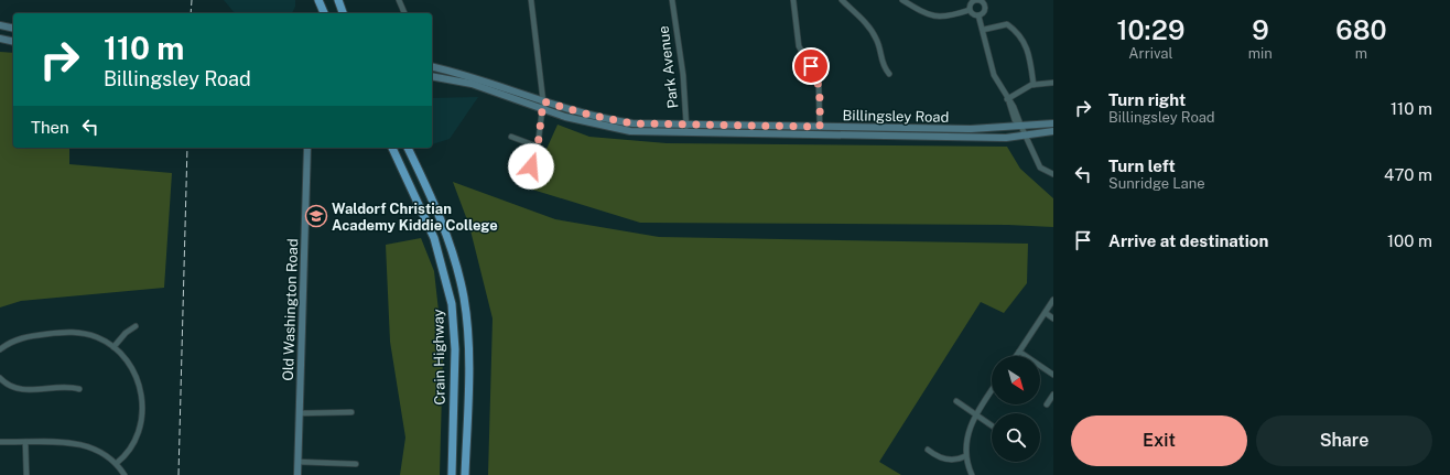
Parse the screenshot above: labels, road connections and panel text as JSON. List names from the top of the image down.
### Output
{
  "streets": {
    "highway": ["Crain Highway"],
    "main road": ["Billingsley Road", "Old Washington Road"],
    "street": ["Park Avenue"]
  },
  "crossings": [
    ["Park Avenue", "Billingsley Road"]
  ],
  "places": {
    "school or university": ["Waldorf Christian Academy Kiddie College"]
  },
  "north": "bottom right",
  "page": {
    "eta": [
      "10:29",
      "Arrival",
      "9",
      "min",
      "680",
      "m"
    ],
    "turn": ["110 m", "Billingsley Road"],
    "list": [
      {
        "name": "Turn right",
        "note": "Billingsley Road",
        "value": "110 m"
      },
      {
        "name": "Turn left",
        "note": "Sunridge Lane",
        "value": "470 m"
      },
      {
        "name": "Arrive at destination",
        "value": "100 m"
      }
    ],
    "then": "Then",
    "buttons": ["Exit", "Share"]
  }
}
